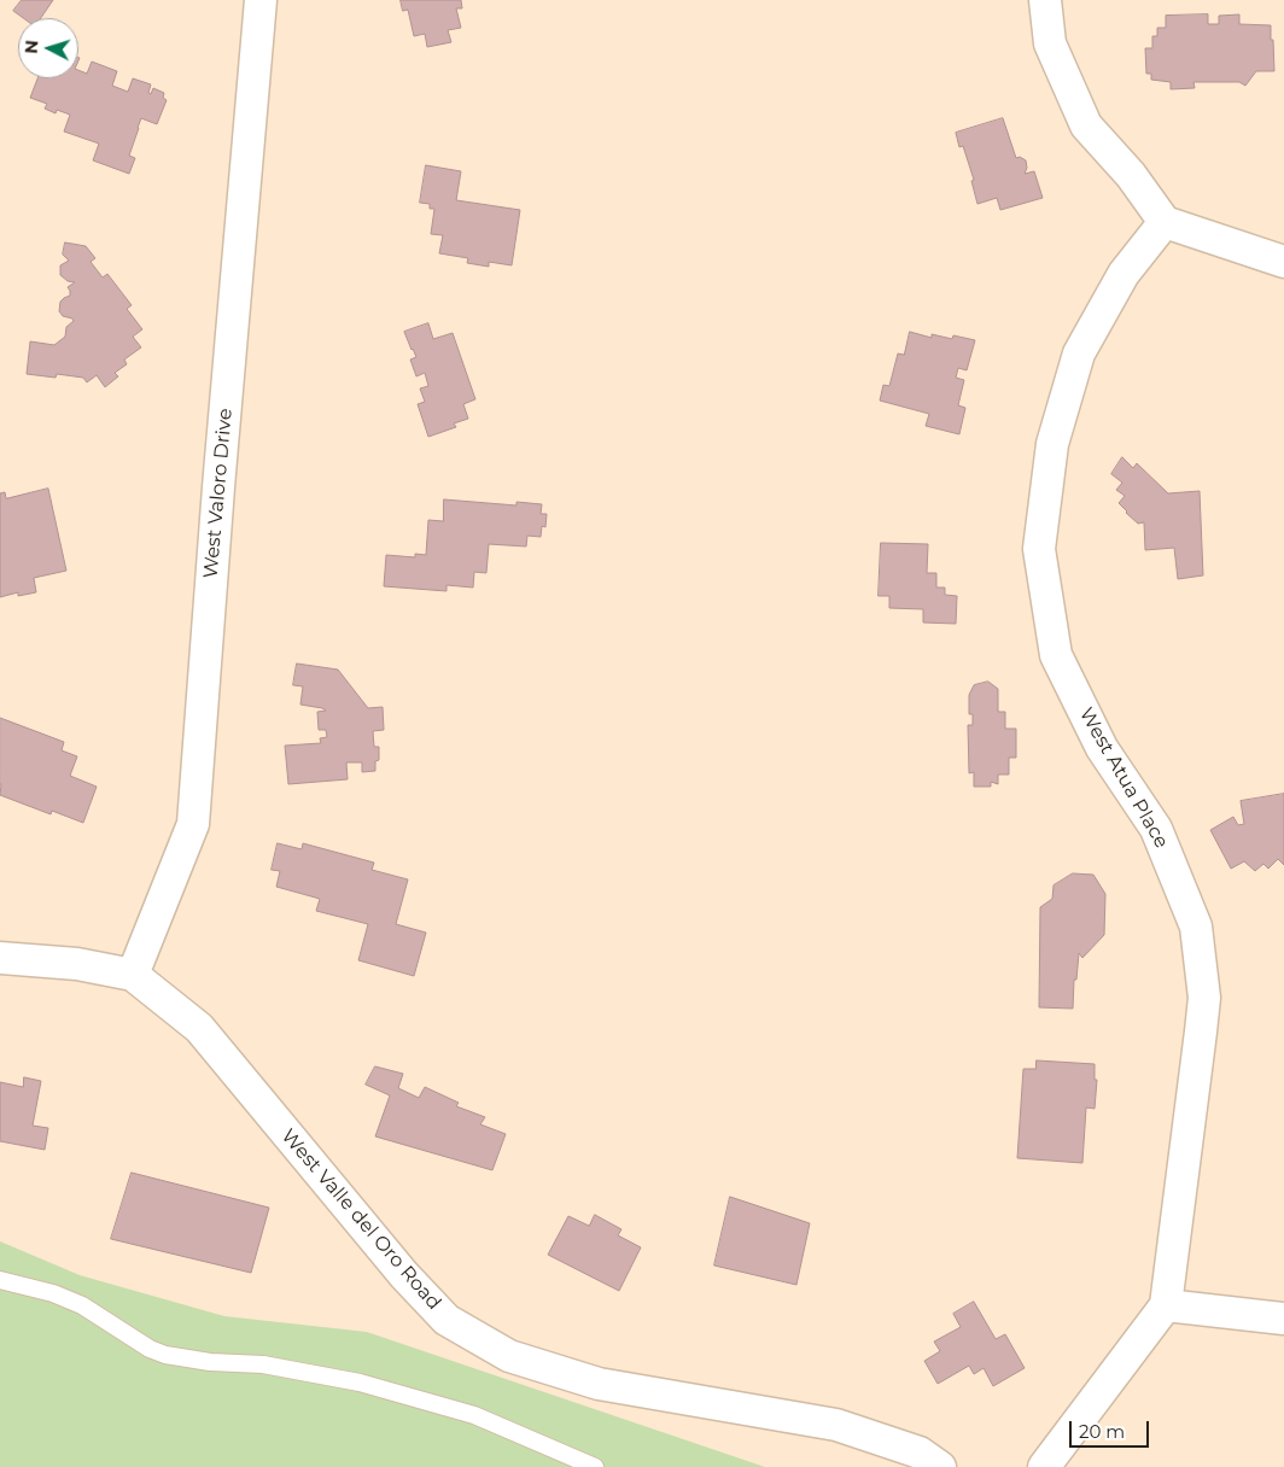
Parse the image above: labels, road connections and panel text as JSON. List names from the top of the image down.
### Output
{
  "streets": {
    "street": ["West Valoro Drive", "West Atua Place", "West Valle del Oro Road"]
  },
  "crossings": [
    ["West Valoro Drive", "West Valle del Oro Road"]
  ],
  "scale_bar": "20 m",
  "north": "left"
}
